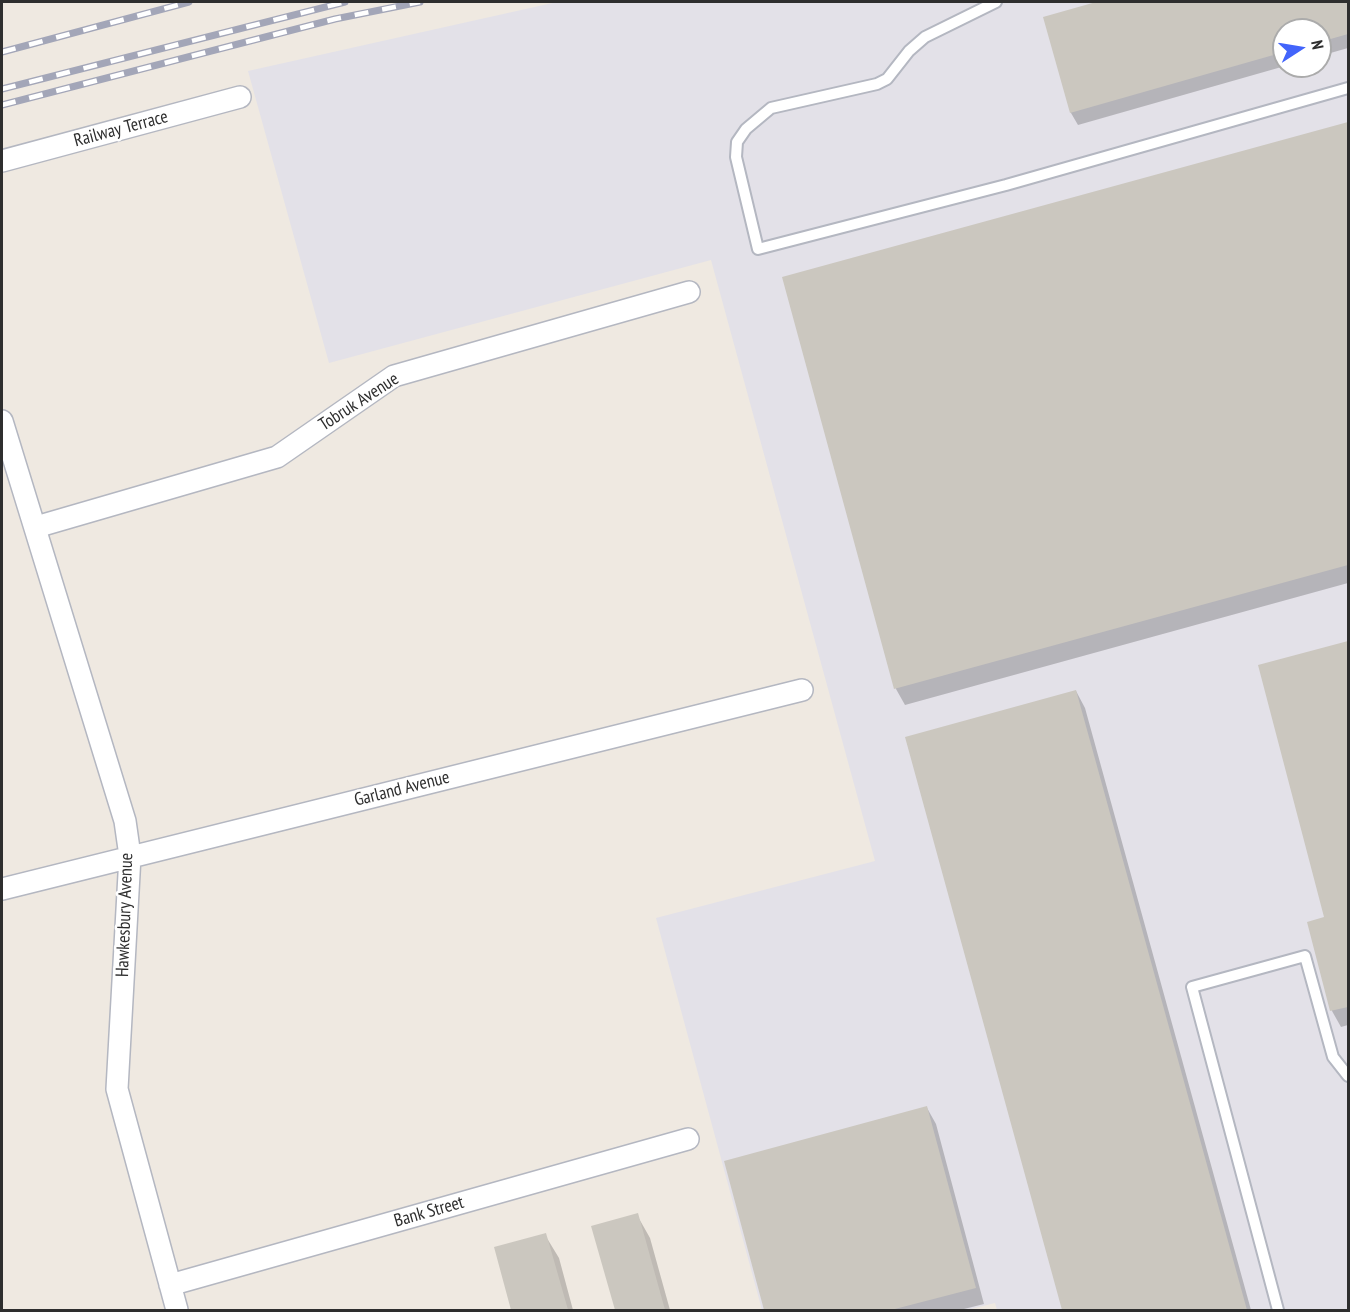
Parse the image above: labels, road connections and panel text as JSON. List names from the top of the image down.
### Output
{
  "streets": {
    "street": [
      "Railway Terrace",
      "Tobruk Avenue",
      "Garland Avenue",
      "Hawkesbury Avenue",
      "Bank Street"
    ]
  },
  "crossings": [
    ["Tobruk Avenue", "Hawkesbury Avenue"],
    ["Garland Avenue", "Hawkesbury Avenue"],
    ["Hawkesbury Avenue", "Bank Street"]
  ],
  "north": "right"
}
